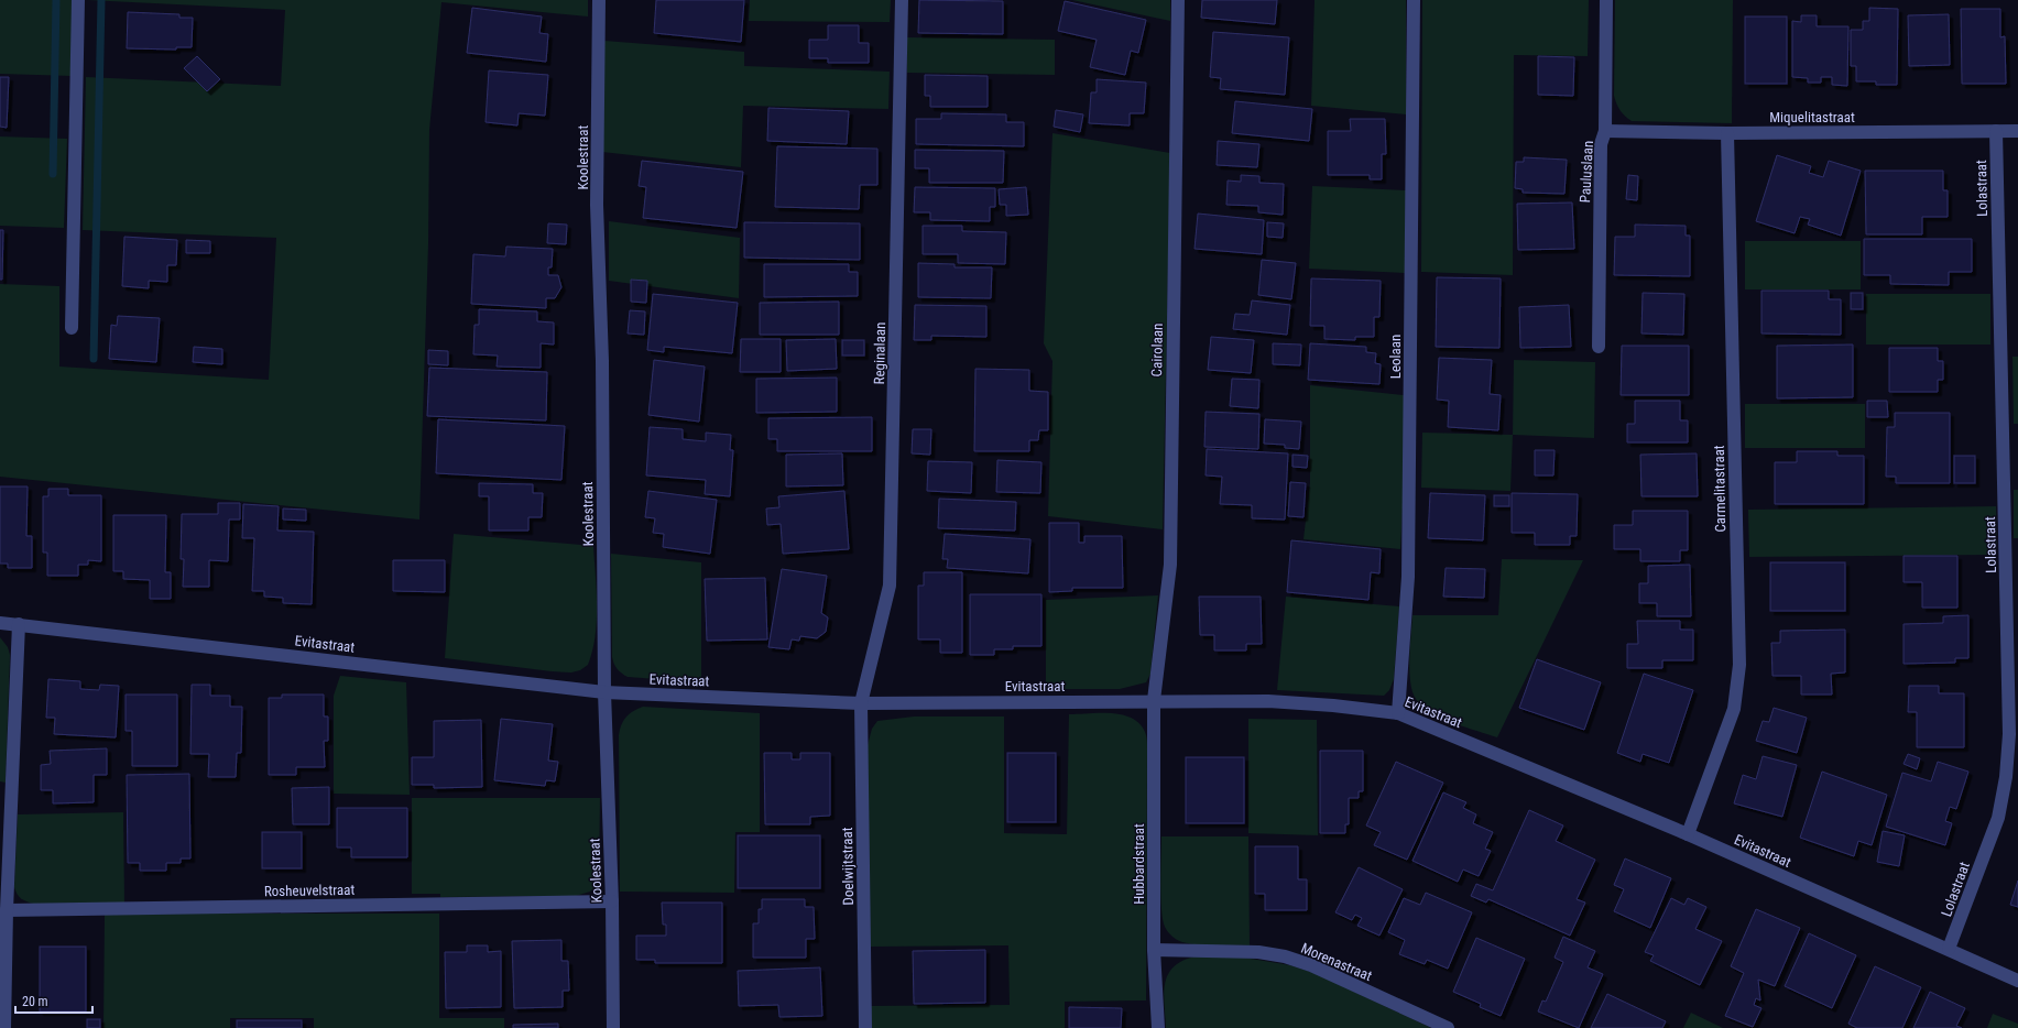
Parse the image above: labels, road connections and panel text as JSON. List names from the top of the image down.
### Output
{
  "streets": {
    "street": [
      "Miquelitastraat",
      "Koolestraat",
      "Pauluslaan",
      "Lolastraat",
      "Cairolaan",
      "Reginalaan",
      "Leolaan",
      "Carmelitastraat",
      "Evitastraat",
      "Hubbardstraat",
      "Doelwijtstraat",
      "Rosheuvelstraat",
      "Morenastraat"
    ]
  },
  "crossings": [
    ["Miquelitastraat", "Pauluslaan"],
    ["Miquelitastraat", "Lolastraat"],
    ["Miquelitastraat", "Carmelitastraat"],
    ["Koolestraat", "Evitastraat"],
    ["Koolestraat", "Rosheuvelstraat"],
    ["Lolastraat", "Evitastraat"],
    ["Cairolaan", "Evitastraat"],
    ["Cairolaan", "Hubbardstraat"],
    ["Reginalaan", "Evitastraat"],
    ["Reginalaan", "Doelwijtstraat"],
    ["Leolaan", "Evitastraat"],
    ["Carmelitastraat", "Evitastraat"],
    ["Evitastraat", "Hubbardstraat"],
    ["Evitastraat", "Doelwijtstraat"],
    ["Hubbardstraat", "Morenastraat"]
  ],
  "scale_bar": "20 m"
}
